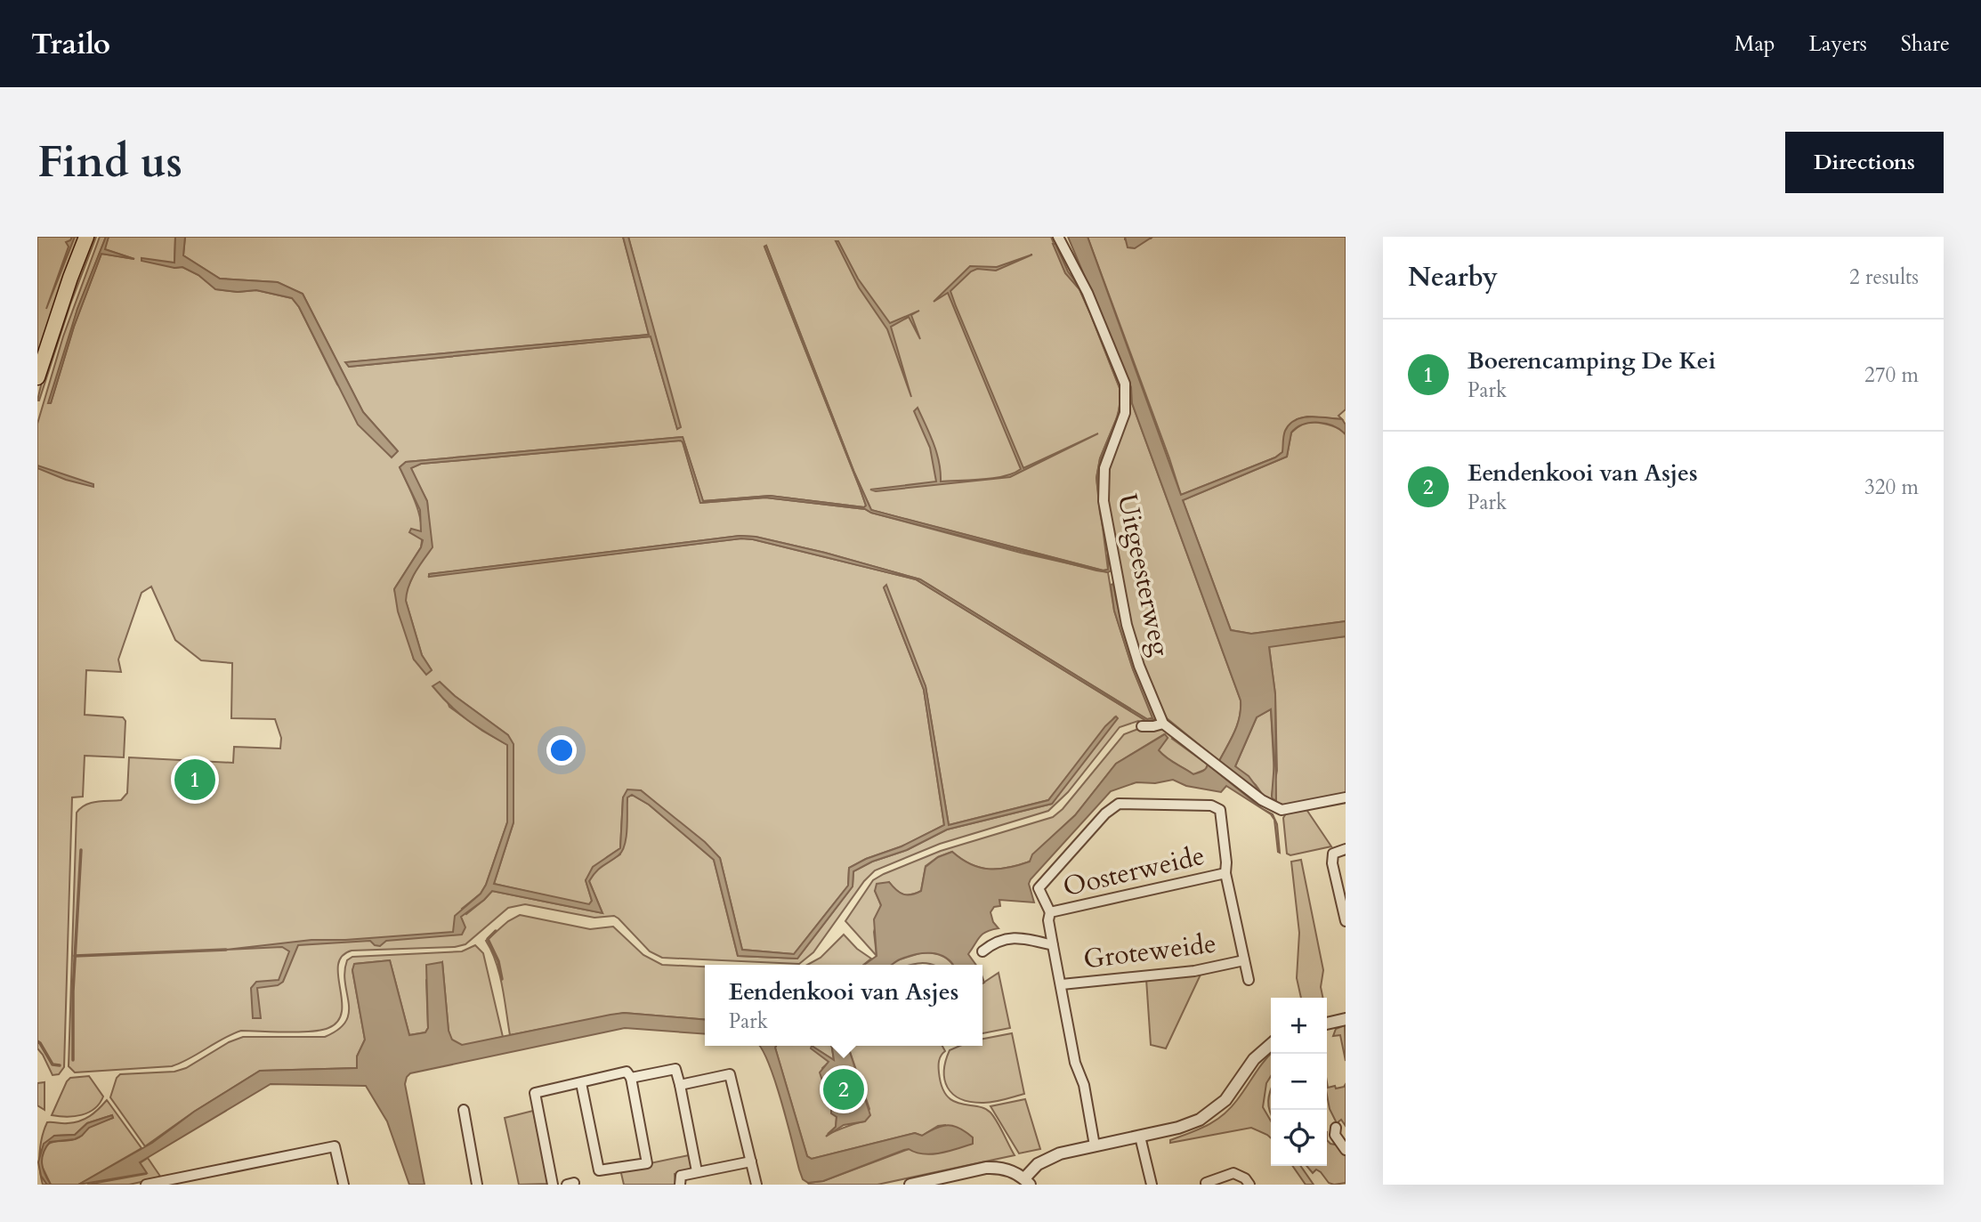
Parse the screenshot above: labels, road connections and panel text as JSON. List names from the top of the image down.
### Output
{
  "streets": {
    "street": ["Uitgeesterweg", "Oosterweide", "Groteweide"]
  },
  "crossings": [
    ["Oosterweide", "Groteweide"]
  ],
  "page": {
    "header": "Trailo",
    "nav": ["Map", "Layers", "Share"],
    "buttons": "Directions",
    "title": "Find us",
    "heading": ["Nearby", "2 results"],
    "list": [
      {
        "mark": "1",
        "name": "Boerencamping De Kei",
        "note": "Park",
        "value": "270 m"
      },
      {
        "mark": "2",
        "name": "Eendenkooi van Asjes",
        "note": "Park",
        "value": "320 m"
      }
    ],
    "pins": ["1", "2"],
    "popup": ["Eendenkooi van Asjes", "Park"],
    "map_buttons": ["+", "−"]
  }
}
